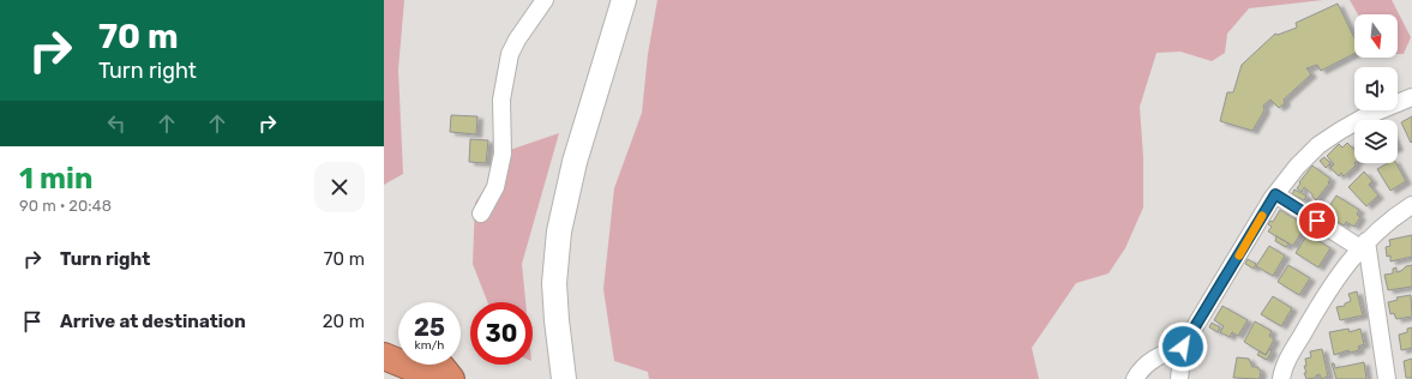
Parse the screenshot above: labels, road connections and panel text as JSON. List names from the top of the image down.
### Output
{
  "north": "bottom",
  "page": {
    "turn": ["70 m", "Turn right"],
    "heading": ["1 min", "90 m · 20:48"],
    "list": [
      {
        "name": "Turn right",
        "value": "70 m"
      },
      {
        "name": "Arrive at destination",
        "value": "20 m"
      }
    ],
    "speed": "25 km/h",
    "limit": "30"
  }
}
